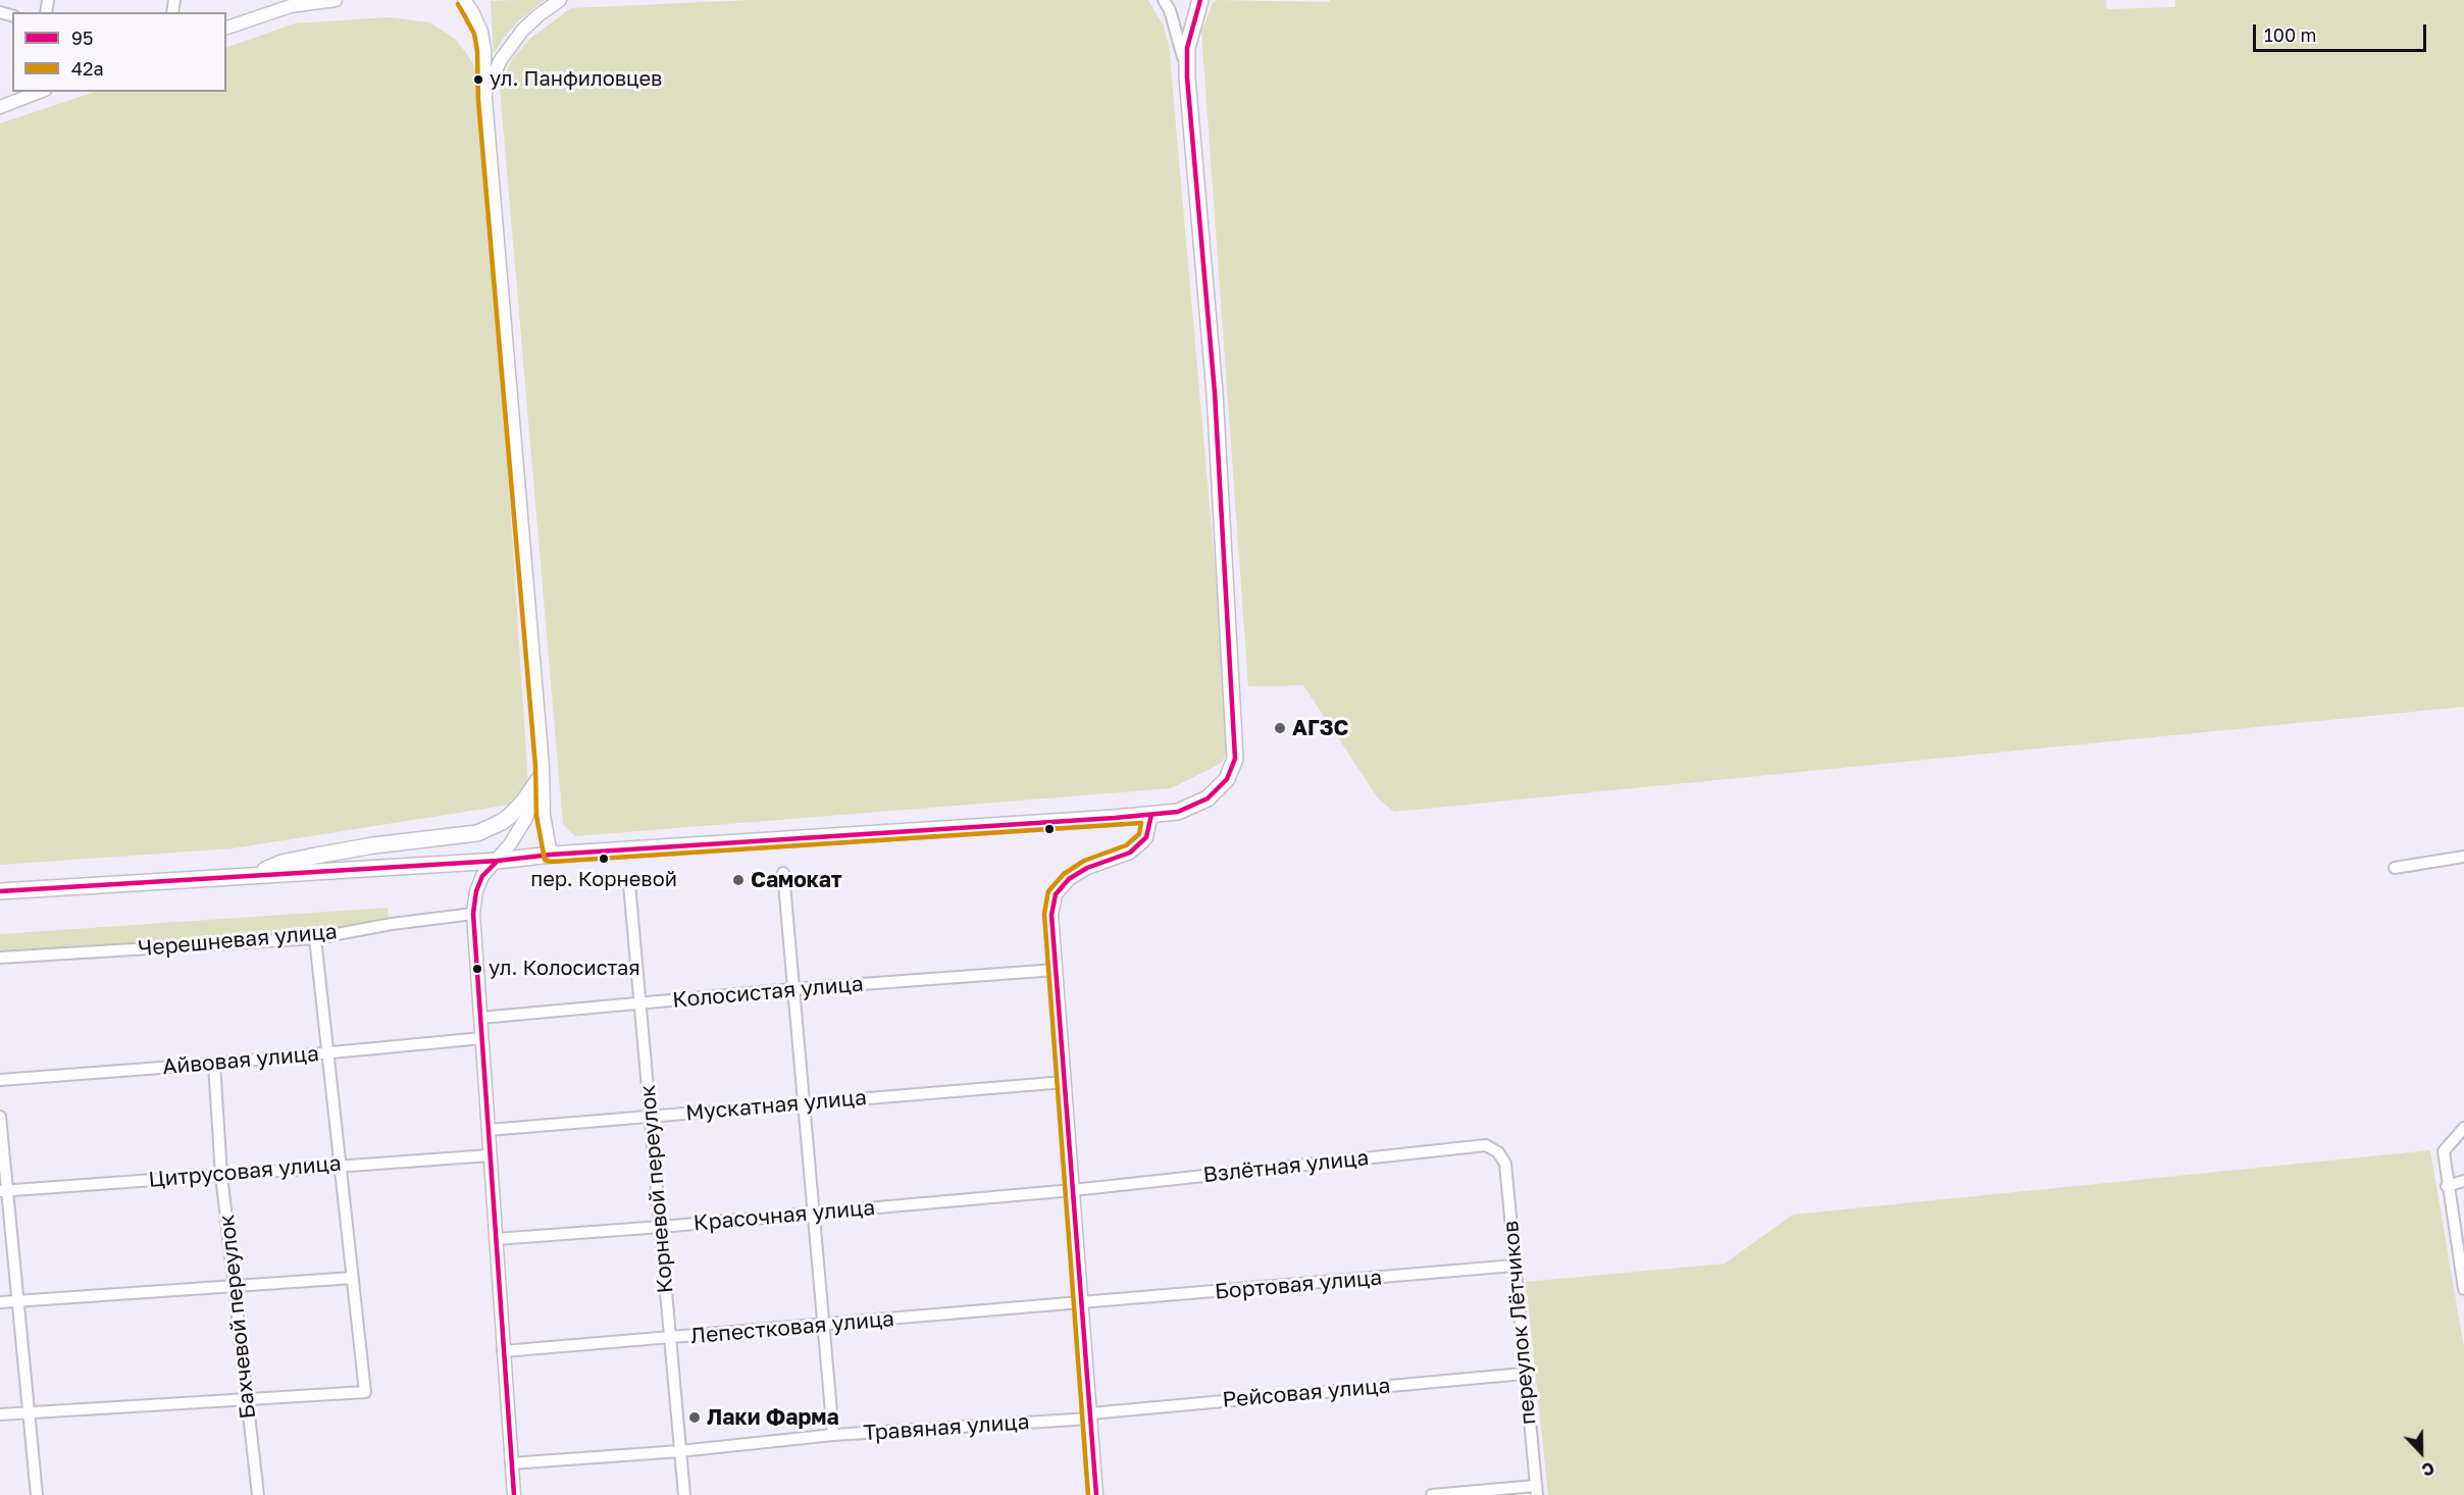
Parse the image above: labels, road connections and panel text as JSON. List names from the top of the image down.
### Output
{
  "streets": {
    "street": [
      "Черешневая улица",
      "Колосистая улица",
      "Айвовая улица",
      "Мускатная улица",
      "Взлётная улица",
      "Цитрусовая улица",
      "Корневой переулок",
      "Красочная улица",
      "Бортовая улица",
      "Бахчевой переулок",
      "переулок Лётчиков",
      "Лепестковая улица",
      "Рейсовая улица",
      "Травяная улица"
    ]
  },
  "crossings": [
    ["Колосистая улица", "Корневой переулок"],
    ["Айвовая улица", "Бахчевой переулок"],
    ["Мускатная улица", "Корневой переулок"],
    ["Взлётная улица", "Красочная улица"],
    ["Взлётная улица", "переулок Лётчиков"],
    ["Цитрусовая улица", "Бахчевой переулок"],
    ["Корневой переулок", "Красочная улица"],
    ["Корневой переулок", "Лепестковая улица"],
    ["Корневой переулок", "Травяная улица"],
    ["Бортовая улица", "переулок Лётчиков"],
    ["Бортовая улица", "Лепестковая улица"],
    ["переулок Лётчиков", "Рейсовая улица"],
    ["Рейсовая улица", "Травяная улица"]
  ],
  "places": [
    "ул. Панфиловцев",
    "АГЗС",
    "пер. Корневой",
    "Самокат",
    "ул. Колосистая",
    "Лаки Фарма"
  ],
  "lines": ["transit line 95", "transit line 42a"],
  "legend": ["95", "42a"],
  "scale_bar": "100 m",
  "north": "bottom"
}
